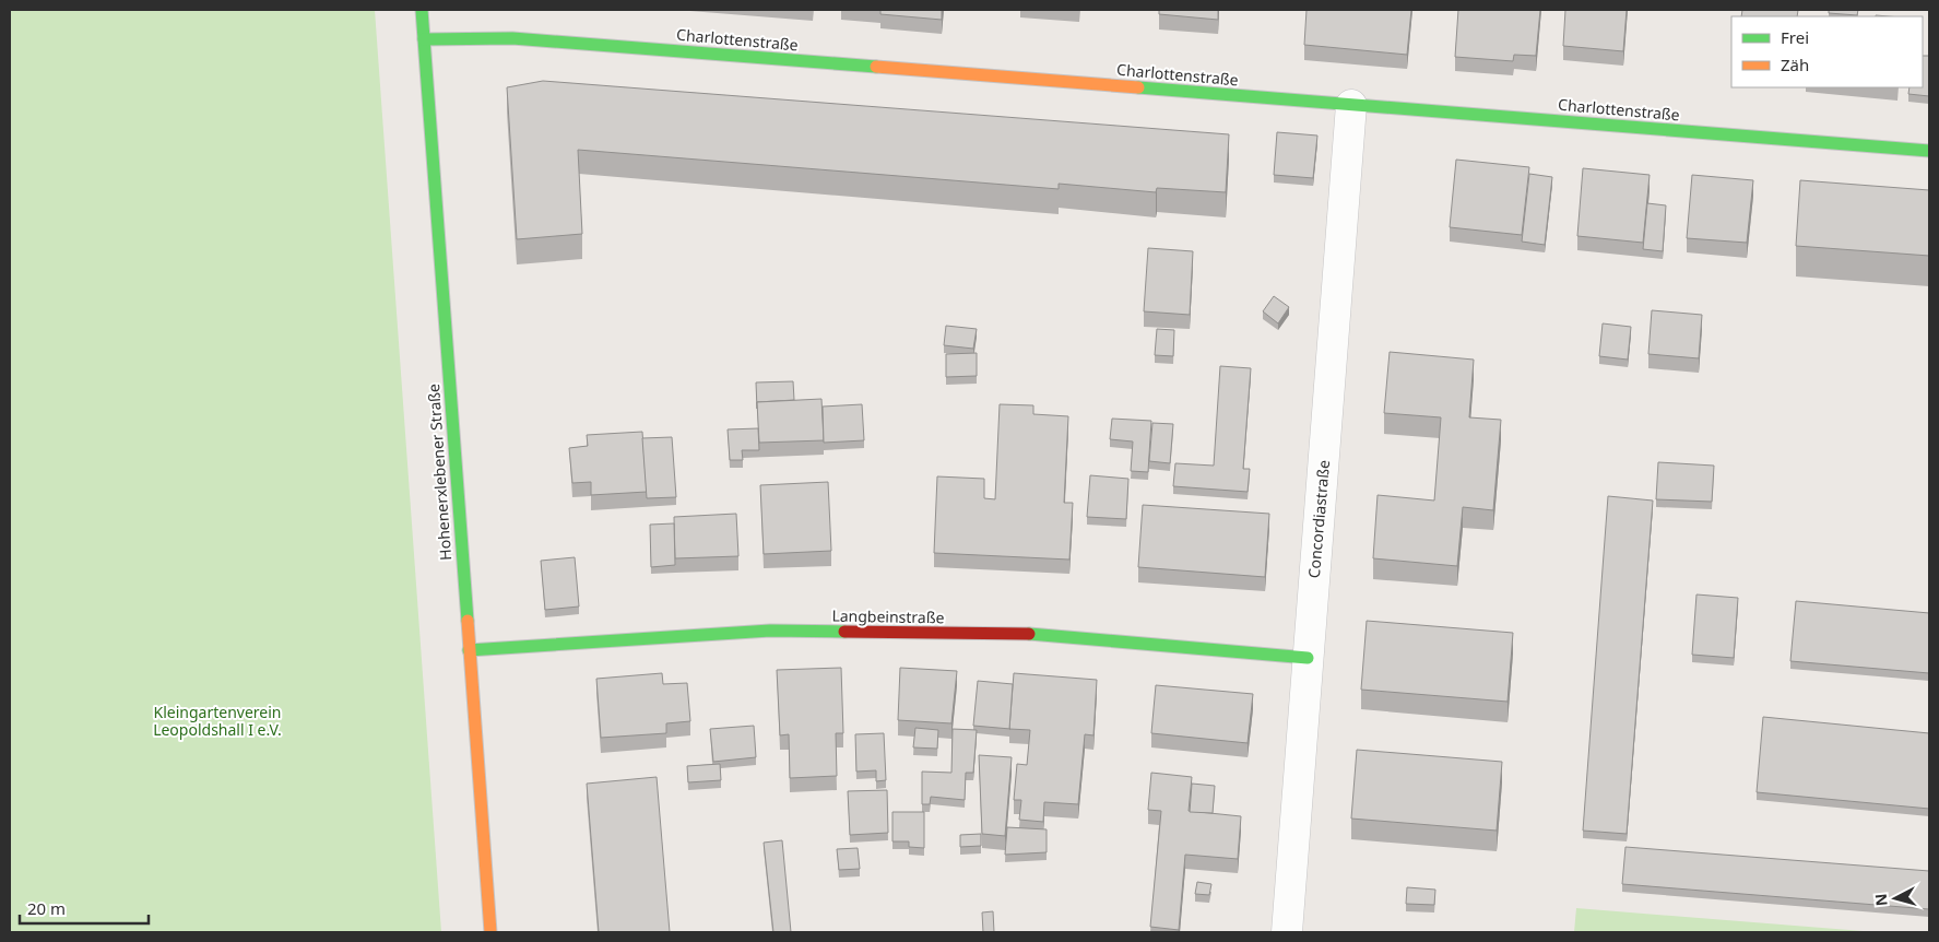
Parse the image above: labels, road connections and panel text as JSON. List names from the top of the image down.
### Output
{
  "streets": {
    "street": [
      "Charlottenstraße",
      "Hohenerxlebener Straße",
      "Concordiastraße",
      "Langbeinstraße"
    ]
  },
  "crossings": [
    ["Charlottenstraße", "Hohenerxlebener Straße"],
    ["Charlottenstraße", "Concordiastraße"],
    ["Hohenerxlebener Straße", "Langbeinstraße"],
    ["Concordiastraße", "Langbeinstraße"]
  ],
  "parks": ["Kleingartenverein Leopoldshall I e.V."],
  "legend": ["Frei", "Zäh"],
  "scale_bar": "20 m",
  "north": "left"
}
